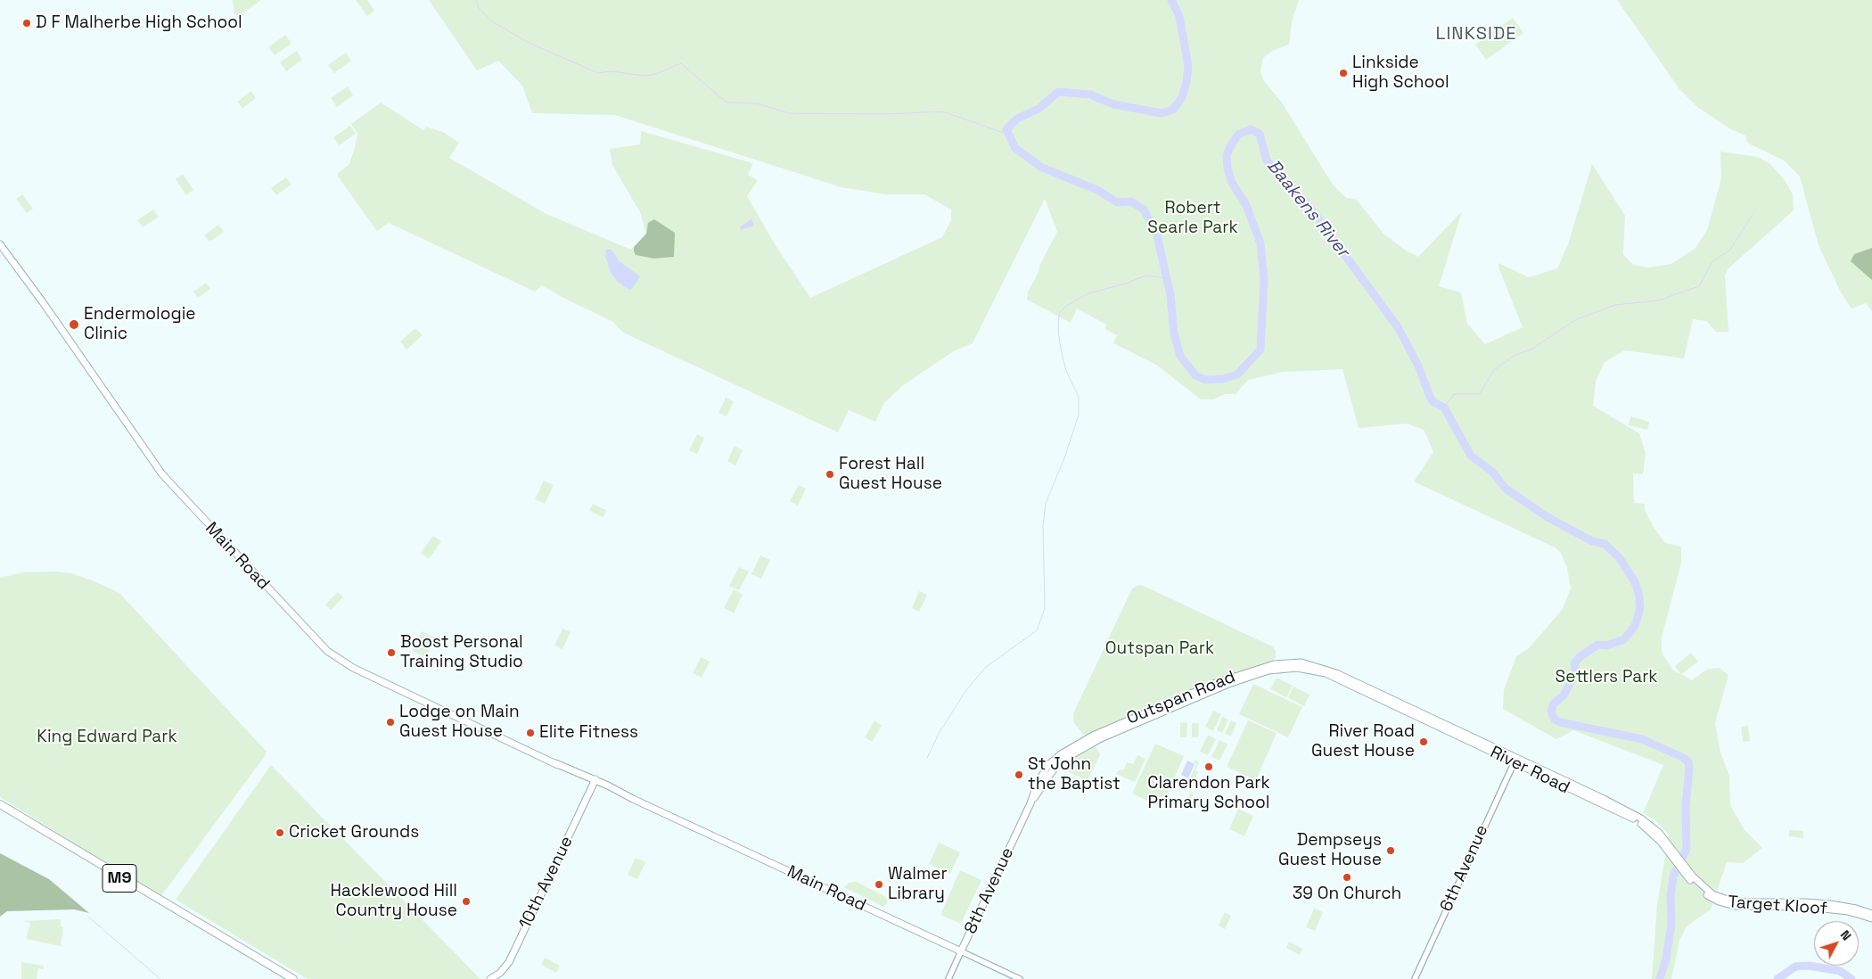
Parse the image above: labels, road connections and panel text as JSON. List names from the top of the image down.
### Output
{
  "streets": {
    "main road": [
      "Main Road",
      "Outspan Road",
      "River Road",
      "M9",
      "10th Avenue",
      "8th Avenue",
      "Target Kloof"
    ],
    "street": ["6th Avenue"]
  },
  "crossings": [
    ["Main Road", "10th Avenue"],
    ["Main Road", "8th Avenue"],
    ["Outspan Road", "River Road"],
    ["Outspan Road", "8th Avenue"],
    ["River Road", "6th Avenue"],
    ["River Road", "Target Kloof"]
  ],
  "districts": ["LINKSIDE"],
  "water": ["Baakens River"],
  "parks": [
    "Robert Searle Park",
    "Outspan Park",
    "Settlers Park",
    "King Edward Park"
  ],
  "places": [
    "D F Malherbe High School",
    "Linkside High School",
    "Endermologie Clinic",
    "Forest Hall Guest House",
    "Boost Personal Training Studio",
    "Lodge on Main Guest House",
    "Elite Fitness",
    "River Road Guest House",
    "Clarendon Park Primary School",
    "St John the Baptist",
    "Cricket Grounds",
    "Dempseys Guest House",
    "39 On Church",
    "Walmer Library",
    "Hacklewood Hill Country House"
  ],
  "north": "top right"
}
